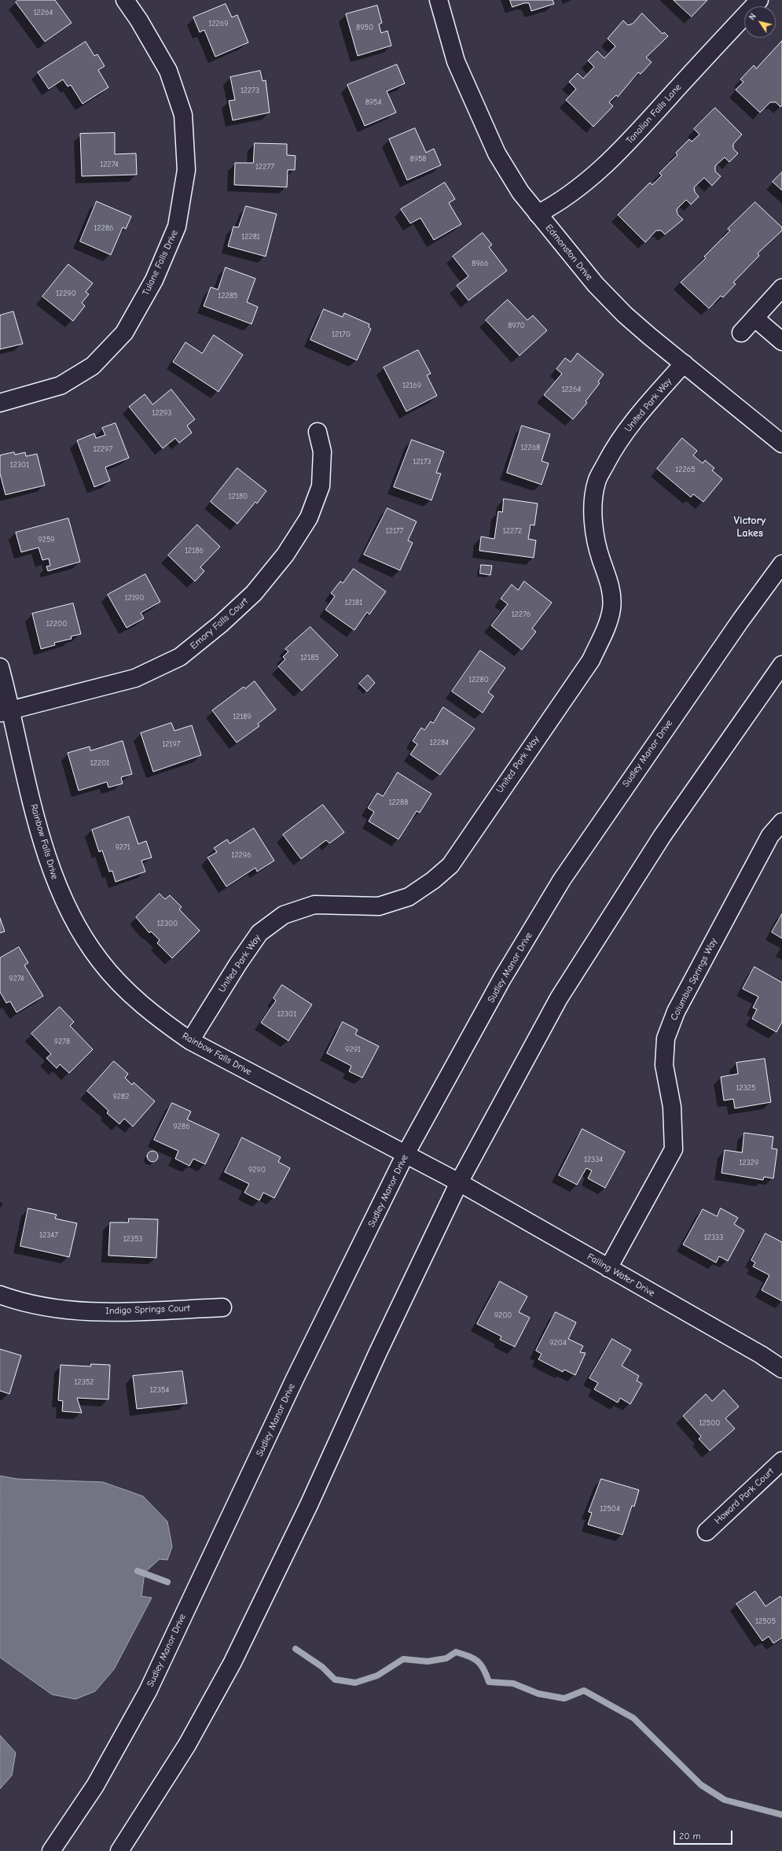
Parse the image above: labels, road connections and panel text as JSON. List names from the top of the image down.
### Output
{
  "streets": {
    "street": [
      "Tanalian Falls Lane",
      "Edmonston Drive",
      "Tulane Falls Drive",
      "United Park Way",
      "Emory Falls Court",
      "Sudley Manor Drive",
      "Rainbow Falls Drive",
      "Columbia Springs Way",
      "Falling Water Drive",
      "Indigo Springs Court",
      "Howard Park Court"
    ]
  },
  "crossings": [
    ["Tanalian Falls Lane", "Edmonston Drive"],
    ["Edmonston Drive", "United Park Way"],
    ["United Park Way", "Rainbow Falls Drive"],
    ["Emory Falls Court", "Rainbow Falls Drive"],
    ["Sudley Manor Drive", "Rainbow Falls Drive"],
    ["Rainbow Falls Drive", "Falling Water Drive"],
    ["Columbia Springs Way", "Falling Water Drive"]
  ],
  "districts": ["Victory Lakes"],
  "house_numbers": [
    "12264",
    "12269",
    "8950",
    "12273",
    "8954",
    "8958",
    "12274",
    "12277",
    "12286",
    "12281",
    "8966",
    "12290",
    "12285",
    "8970",
    "12170",
    "12169",
    "12264",
    "12293",
    "12268",
    "12297",
    "12173",
    "12301",
    "12265",
    "12180",
    "12177",
    "12272",
    "9259",
    "12186",
    "12190",
    "12181",
    "12276",
    "12200",
    "12185",
    "12280",
    "12189",
    "12284",
    "12197",
    "12201",
    "12288",
    "9271",
    "12296",
    "12300",
    "9274",
    "12301",
    "9278",
    "9291",
    "12325",
    "9282",
    "9286",
    "12334",
    "12329",
    "9290",
    "12347",
    "12333",
    "12353",
    "9200",
    "9204",
    "12352",
    "12354",
    "12500",
    "12504",
    "12505"
  ],
  "scale_bar": "20 m",
  "north": "top left"
}
